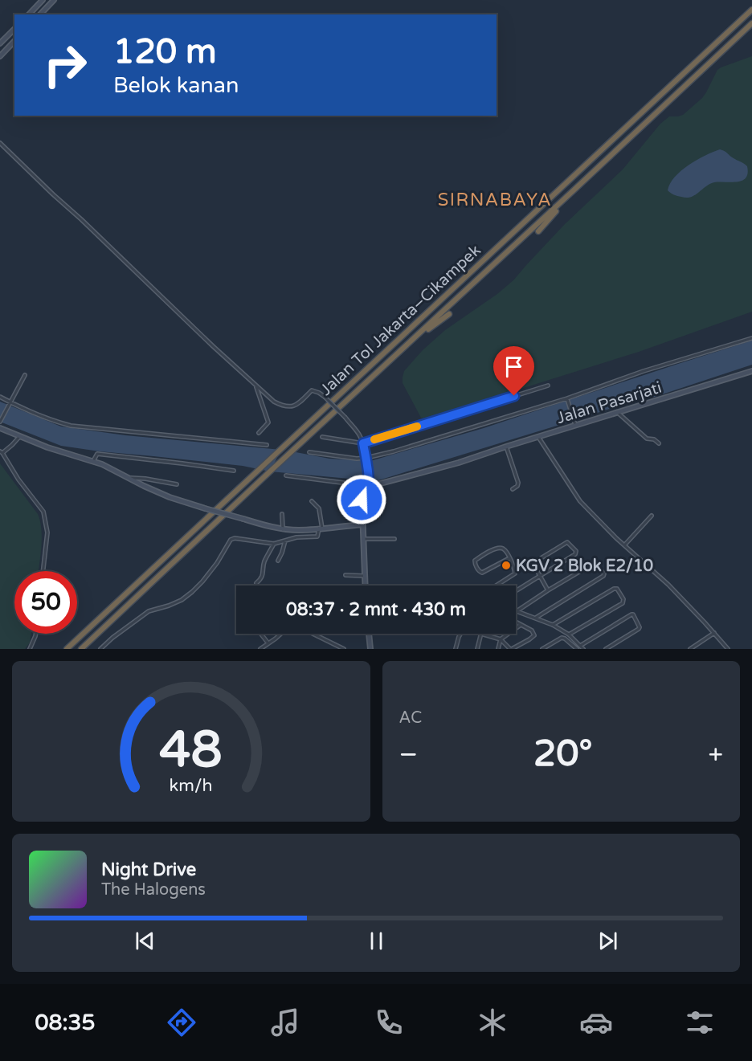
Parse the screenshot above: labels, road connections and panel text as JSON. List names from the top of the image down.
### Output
{
  "streets": {
    "highway": ["Jalan Tol Jakarta–Cikampek"],
    "main road": ["Jalan Pasarjati"]
  },
  "districts": ["SIRNABAYA"],
  "places": ["KGV 2 Blok E2/10"],
  "page": {
    "turn": ["120 m", "Belok kanan"],
    "limit": "50",
    "trip": "08:37 · 2 mnt · 430 m",
    "tile": "AC",
    "heat": ["−", "20°", "+"],
    "song": ["Night Drive", "The Halogens"],
    "tabs": "08:35",
    "gauge": ["48", "km/h"]
  }
}
